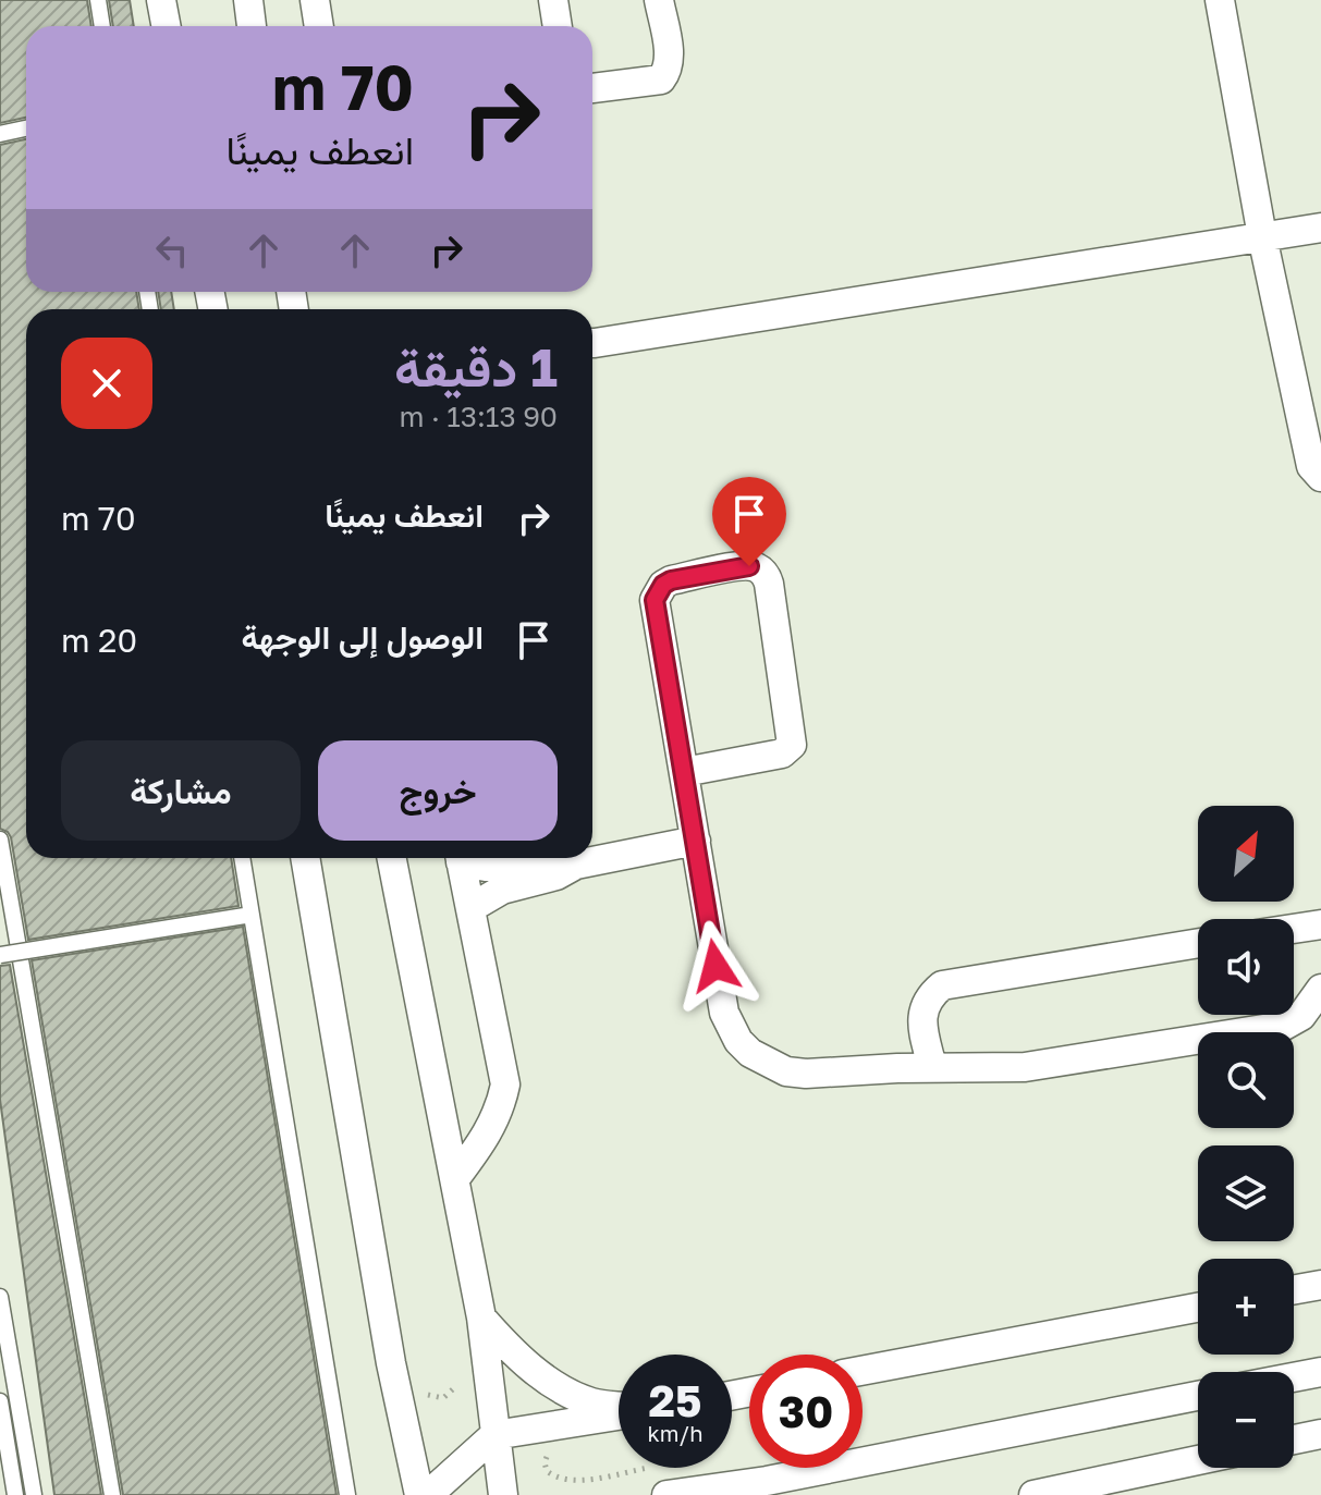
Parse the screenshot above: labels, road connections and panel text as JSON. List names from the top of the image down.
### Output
{
  "north": "top right",
  "page": {
    "turn": ["70 m", "انعطف يمينًا"],
    "heading": ["1 دقيقة", "90 m · 13:13"],
    "list": [
      {
        "name": "انعطف يمينًا",
        "value": "70 m"
      },
      {
        "name": "الوصول إلى الوجهة",
        "value": "20 m"
      }
    ],
    "buttons": ["خروج", "مشاركة"],
    "map_buttons": ["+", "−"],
    "speed": "25 km/h",
    "limit": "30"
  }
}
